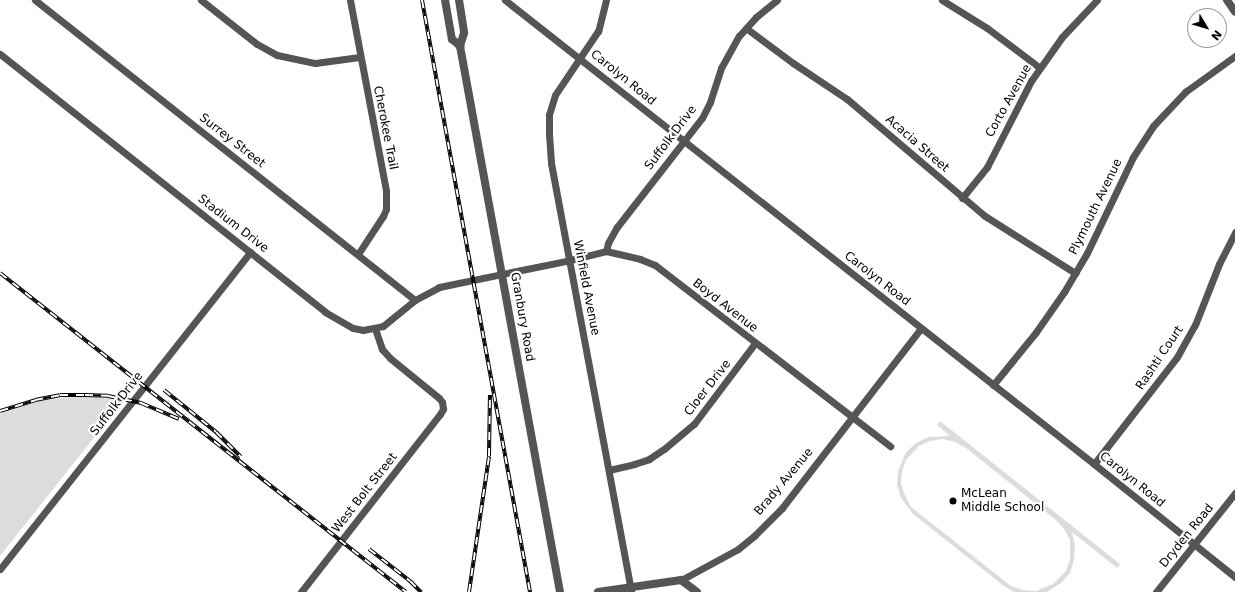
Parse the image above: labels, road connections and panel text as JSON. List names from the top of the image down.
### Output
{
  "streets": {
    "street": [
      "Carolyn Road",
      "Corto Avenue",
      "Cherokee Trail",
      "Suffolk Drive",
      "Surrey Street",
      "Acacia Street",
      "Plymouth Avenue",
      "Stadium Drive",
      "Winfield Avenue",
      "Boyd Avenue",
      "Granbury Road",
      "Rashti Court",
      "Cloer Drive",
      "Brady Avenue",
      "West Bolt Street",
      "Dryden Road"
    ]
  },
  "crossings": [
    ["Carolyn Road", "Suffolk Drive"],
    ["Carolyn Road", "Plymouth Avenue"],
    ["Carolyn Road", "Winfield Avenue"],
    ["Carolyn Road", "Rashti Court"],
    ["Carolyn Road", "Brady Avenue"],
    ["Carolyn Road", "Dryden Road"],
    ["Corto Avenue", "Acacia Street"],
    ["Cherokee Trail", "Surrey Street"],
    ["Suffolk Drive", "Acacia Street"],
    ["Suffolk Drive", "Stadium Drive"],
    ["Suffolk Drive", "Boyd Avenue"],
    ["Acacia Street", "Plymouth Avenue"],
    ["Stadium Drive", "West Bolt Street"],
    ["Winfield Avenue", "Boyd Avenue"],
    ["Winfield Avenue", "Cloer Drive"],
    ["Winfield Avenue", "Brady Avenue"],
    ["Boyd Avenue", "Cloer Drive"],
    ["Boyd Avenue", "Brady Avenue"]
  ],
  "places": ["McLean Middle School"],
  "north": "bottom right"
}
